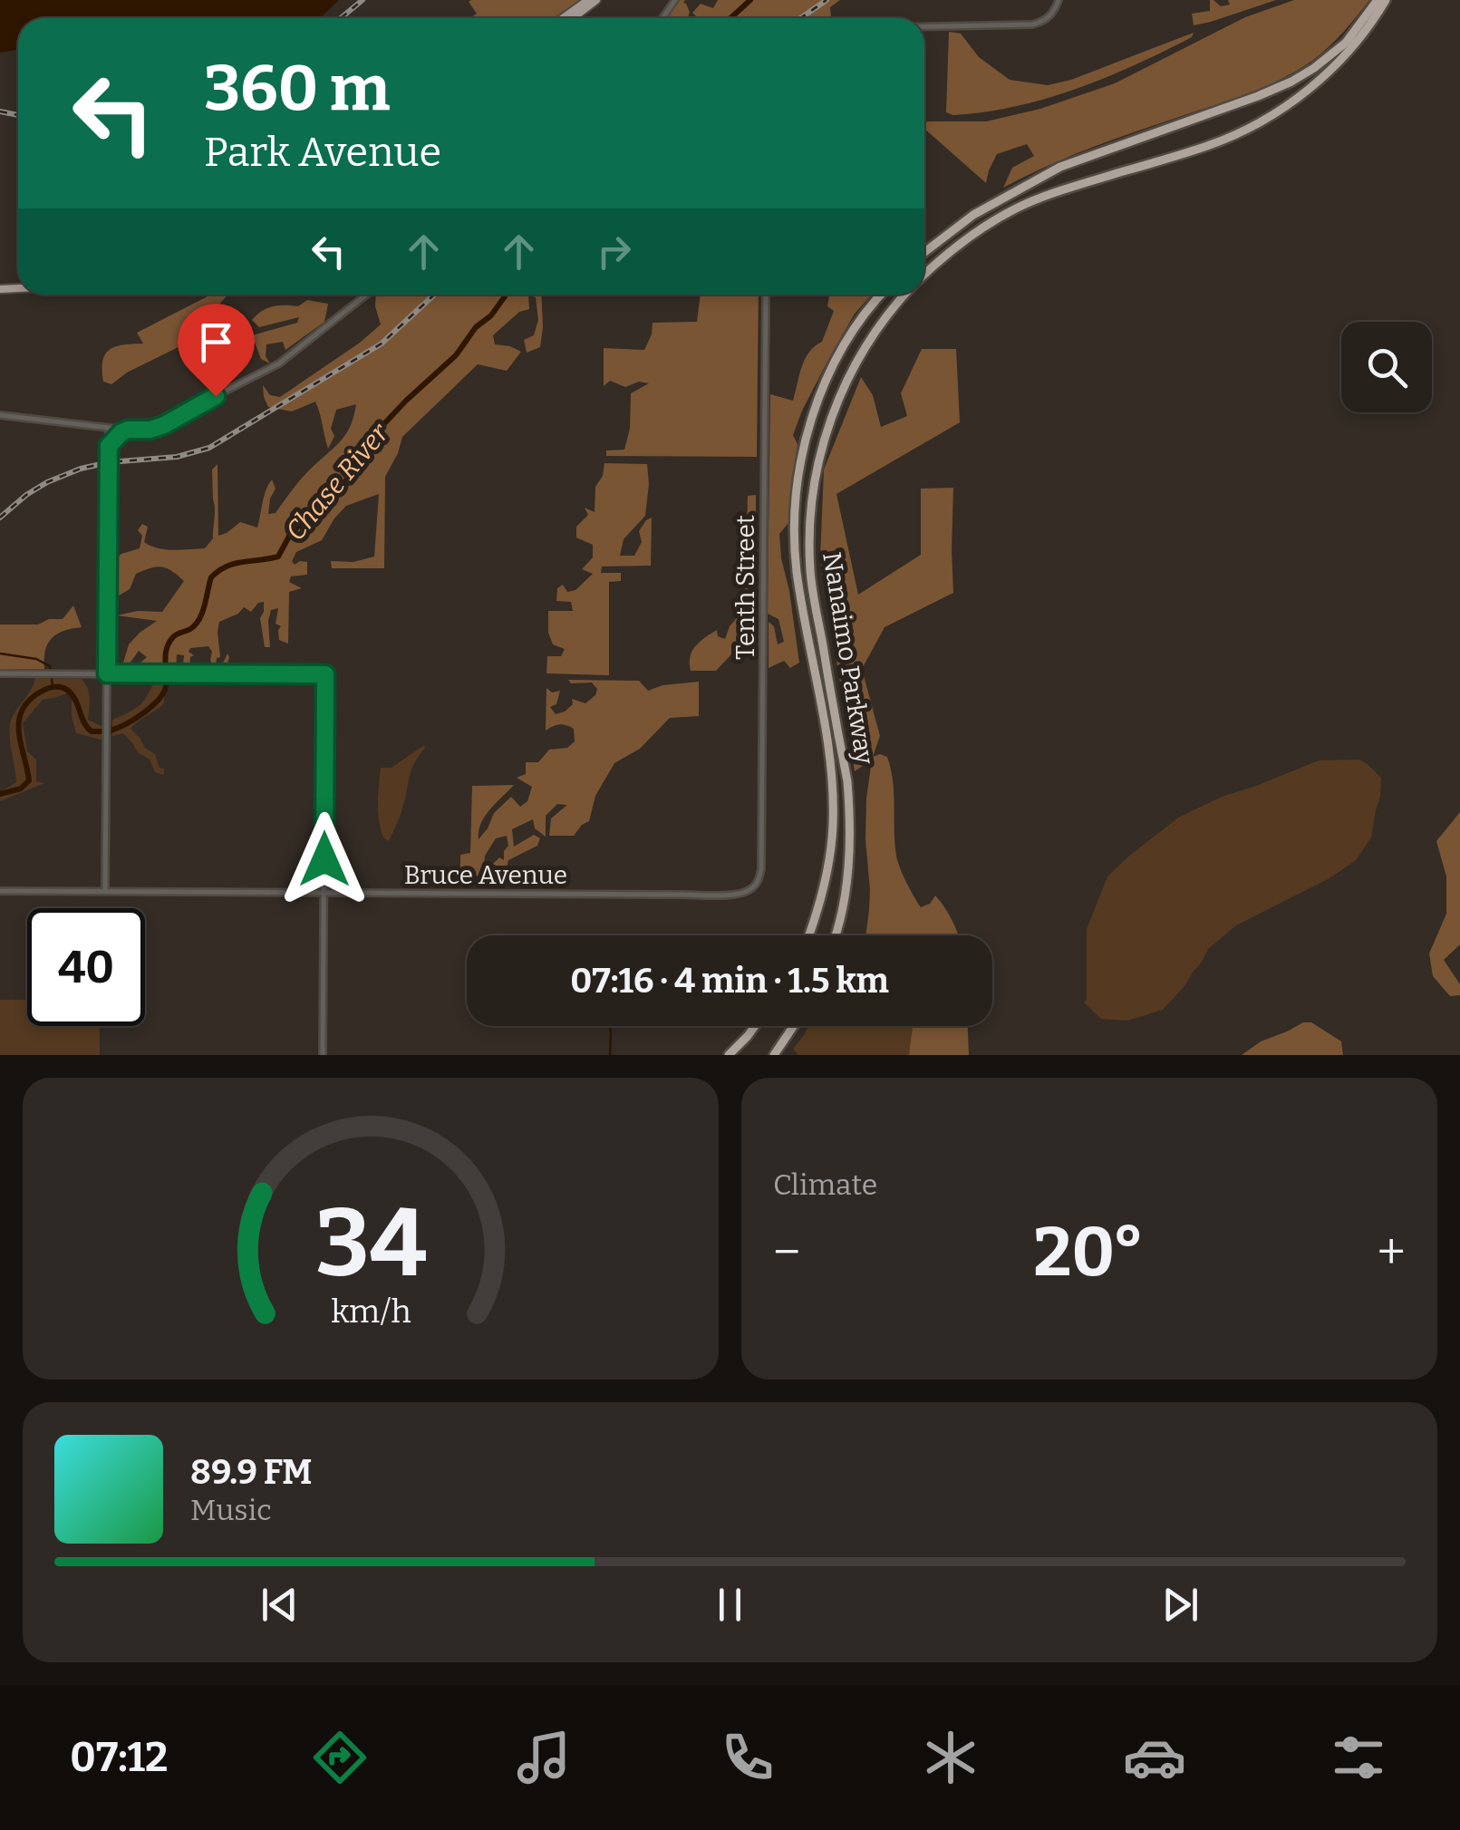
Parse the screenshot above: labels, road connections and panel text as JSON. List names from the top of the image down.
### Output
{
  "streets": {
    "highway": ["Nanaimo Parkway"],
    "street": ["Tenth Street", "Bruce Avenue"]
  },
  "crossings": [
    ["Tenth Street", "Bruce Avenue"]
  ],
  "water": ["Chase River"],
  "page": {
    "turn": ["360 m", "Park Avenue"],
    "limit": "40",
    "trip": "07:16 · 4 min · 1.5 km",
    "tile": "Climate",
    "heat": ["−", "20°", "+"],
    "song": ["89.9 FM", "Music"],
    "tabs": "07:12",
    "gauge": ["34", "km/h"]
  }
}
